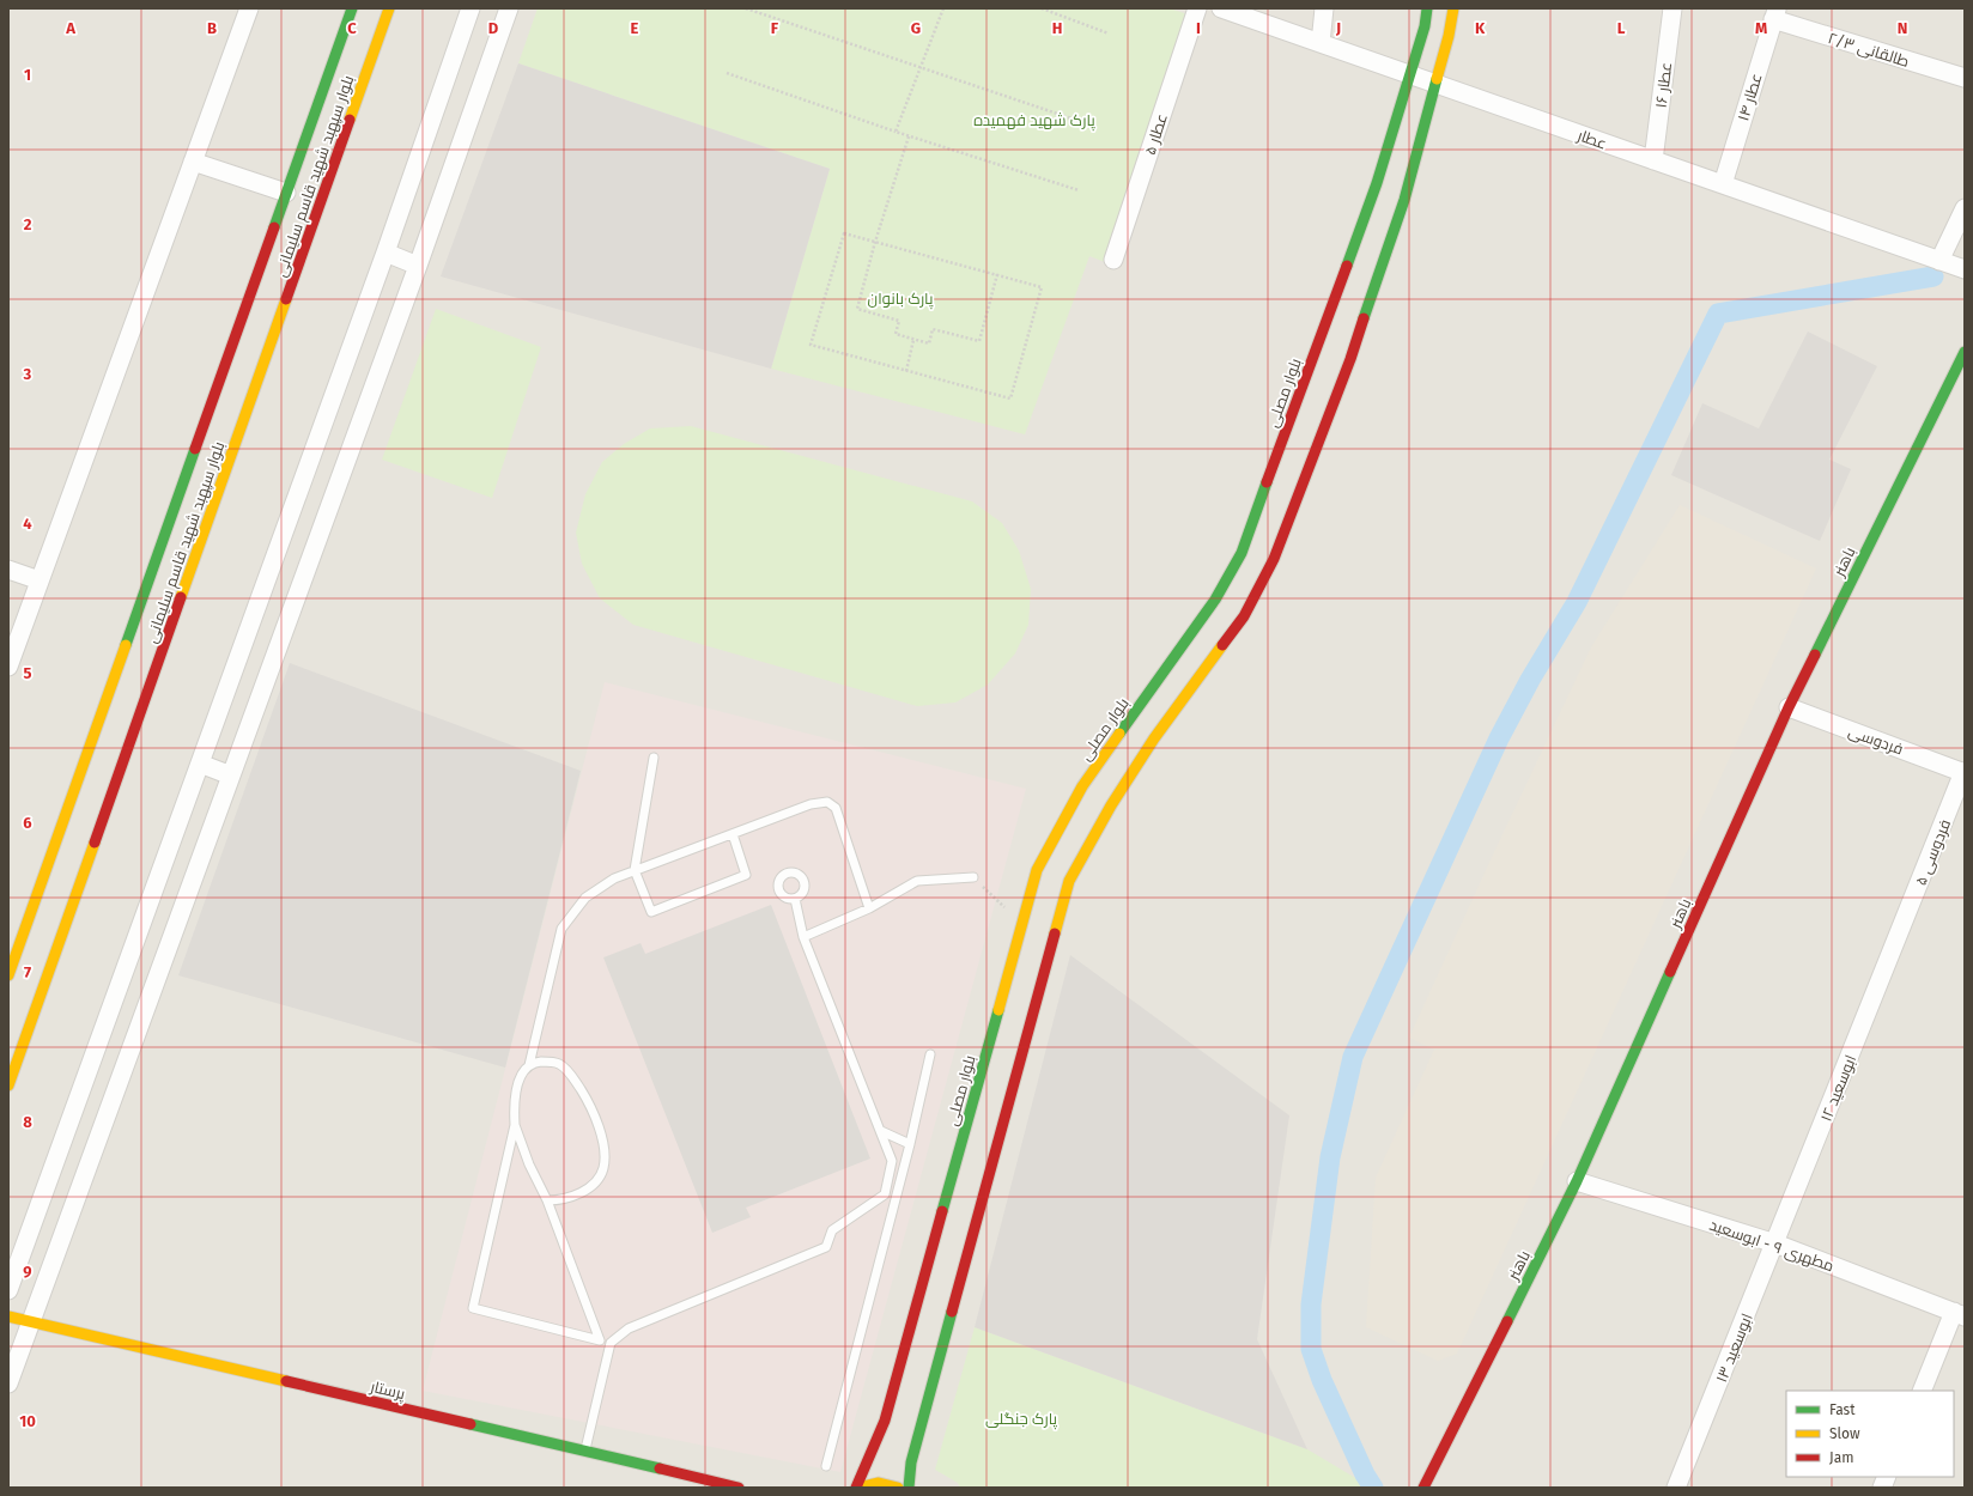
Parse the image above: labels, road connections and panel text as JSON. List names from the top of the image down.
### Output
{
  "streets": {
    "main road": [
      "بلوار سپهبد شهید قاسم سلیمانی",
      "بلوار مصلی",
      "باهنر",
      "پرستار"
    ],
    "street": [
      "طالقانی ۲/۳",
      "عطار ۱۶",
      "عطار ۱۴",
      "عطار ۵",
      "عطار",
      "فردوسی",
      "فردوسی ۵",
      "ابوسعید ۱۲",
      "مطهری ۹ - ابوسعید",
      "ابوسعید ۱۳"
    ]
  },
  "crossings": [
    ["طالقانی ۲/۳", "عطار ۱۴"],
    ["عطار ۱۶", "عطار"],
    ["عطار ۱۴", "عطار"],
    ["عطار", "بلوار مصلی"],
    ["باهنر", "فردوسی"],
    ["باهنر", "مطهری ۹ - ابوسعید"],
    ["فردوسی", "فردوسی ۵"],
    ["فردوسی ۵", "ابوسعید ۱۲"],
    ["ابوسعید ۱۲", "مطهری ۹ - ابوسعید"],
    ["ابوسعید ۱۲", "ابوسعید ۱۳"],
    ["مطهری ۹ - ابوسعید", "ابوسعید ۱۳"]
  ],
  "parks": ["پارک شهید فهمیده", "پارک بانوان", "پارک جنگلی"],
  "legend": ["Fast", "Slow", "Jam"],
  "grid": {
    "columns": [
      "A",
      "B",
      "C",
      "D",
      "E",
      "F",
      "G",
      "H",
      "I",
      "J",
      "K",
      "L",
      "M",
      "N"
    ],
    "rows": [
      "1",
      "2",
      "3",
      "4",
      "5",
      "6",
      "7",
      "8",
      "9",
      "10"
    ]
  }
}
